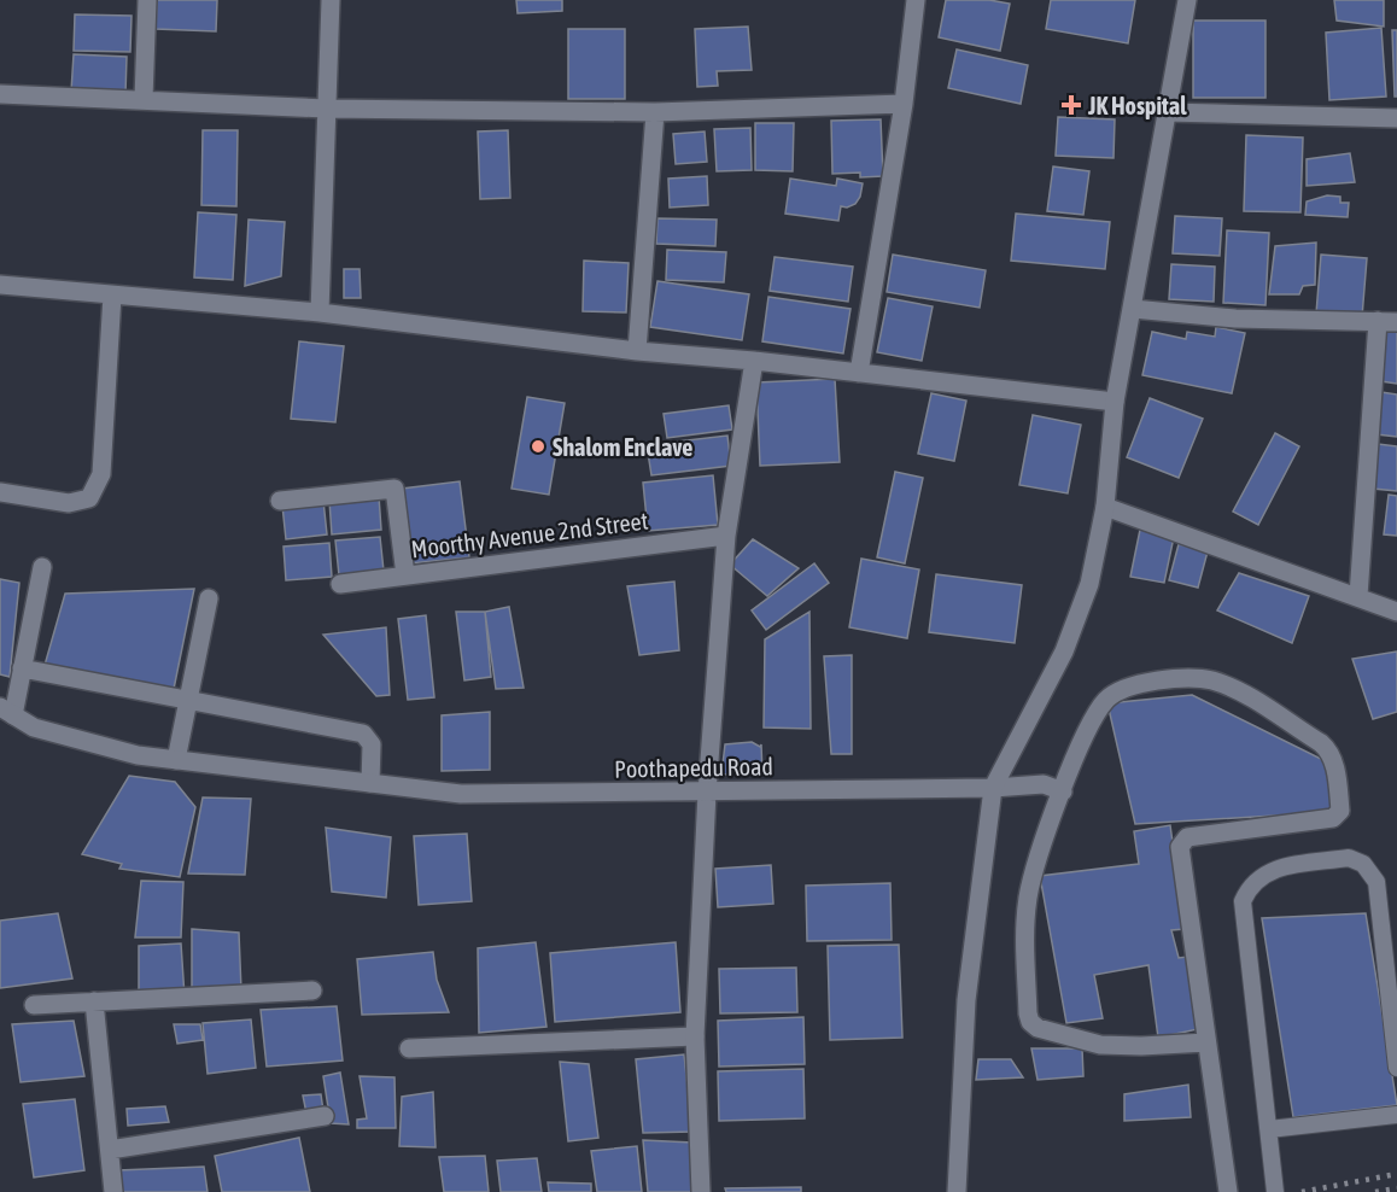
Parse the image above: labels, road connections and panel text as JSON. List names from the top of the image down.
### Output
{
  "streets": {
    "street": ["Moorthy Avenue 2nd Street", "Poothapedu Road"]
  },
  "places": {
    "health": ["JK Hospital"],
    "other": ["Shalom Enclave"]
  }
}
